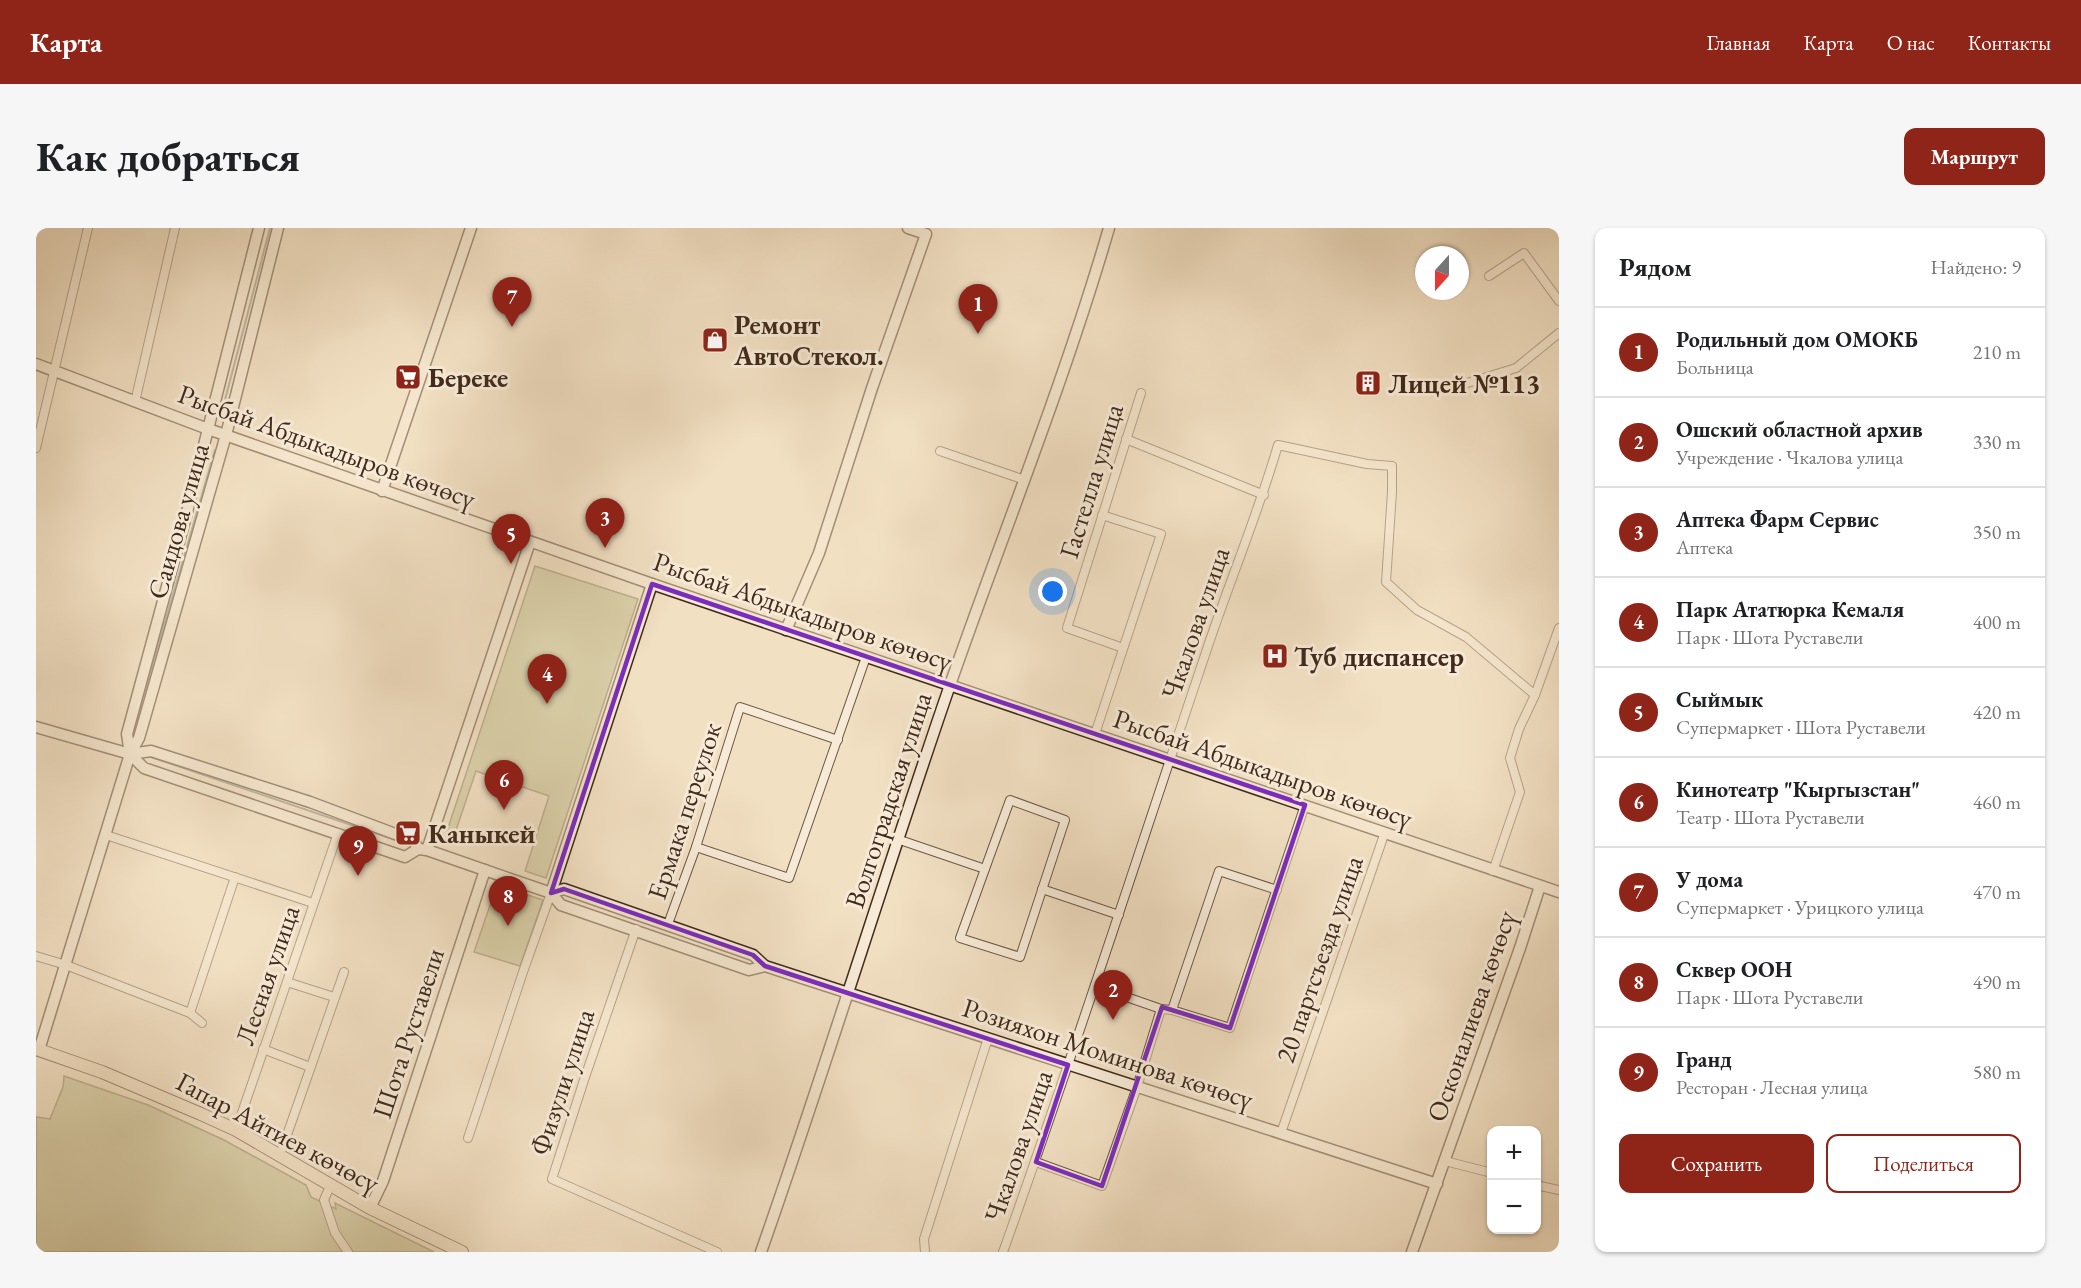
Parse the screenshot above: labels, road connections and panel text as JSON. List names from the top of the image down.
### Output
{
  "streets": {
    "main road": ["Гапар Айтиев көчөсү"],
    "street": [
      "Рысбай Абдыкадыров көчөсү",
      "Гастелла улица",
      "Саидова улица",
      "Чкалова улица",
      "Волгоградская улица",
      "Ермака переулок",
      "20 партсъезда улица",
      "Лесная улица",
      "Осконалиева көчөсү",
      "Шота Руставели",
      "Розияхон Моминова көчөсү",
      "Физули улица"
    ]
  },
  "crossings": [
    ["Рысбай Абдыкадыров көчөсү", "Саидова улица"],
    ["Рысбай Абдыкадыров көчөсү", "Чкалова улица"],
    ["Рысбай Абдыкадыров көчөсү", "Волгоградская улица"],
    ["Рысбай Абдыкадыров көчөсү", "20 партсъезда улица"],
    ["Рысбай Абдыкадыров көчөсү", "Осконалиева көчөсү"],
    ["Саидова улица", "Розияхон Моминова көчөсү"],
    ["Саидова улица", "Гапар Айтиев көчөсү"],
    ["Чкалова улица", "Розияхон Моминова көчөсү"],
    ["Волгоградская улица", "Розияхон Моминова көчөсү"],
    ["Ермака переулок", "Розияхон Моминова көчөсү"],
    ["20 партсъезда улица", "Розияхон Моминова көчөсү"],
    ["Лесная улица", "Розияхон Моминова көчөсү"],
    ["Лесная улица", "Гапар Айтиев көчөсү"],
    ["Осконалиева көчөсү", "Розияхон Моминова көчөсү"],
    ["Шота Руставели", "Розияхон Моминова көчөсү"],
    ["Шота Руставели", "Гапар Айтиев көчөсү"],
    ["Розияхон Моминова көчөсү", "Физули улица"]
  ],
  "places": {
    "shop": ["Ремонт АвтоСтекол."],
    "supermarket": ["Береке", "Каныкей"],
    "building": ["Лицей №113"],
    "hospital": ["Туб диспансер"]
  },
  "north": "bottom",
  "page": {
    "header": "Карта",
    "nav": [
      "Главная",
      "Карта",
      "О нас",
      "Контакты"
    ],
    "buttons": [
      "Маршрут",
      ["Сохранить", "Поделиться"]
    ],
    "title": "Как добраться",
    "heading": ["Рядом", "Найдено: 9"],
    "pins": [
      "7",
      "1",
      "3",
      "5",
      "4",
      "6",
      "9",
      "8",
      "2"
    ],
    "list": [
      {
        "mark": "1",
        "name": "Родильный дом ОМОКБ",
        "note": "Больница",
        "value": "210 m"
      },
      {
        "mark": "2",
        "name": "Ошский областной архив",
        "note": "Учреждение · Чкалова улица",
        "value": "330 m"
      },
      {
        "mark": "3",
        "name": "Аптека Фарм Сервис",
        "note": "Аптека",
        "value": "350 m"
      },
      {
        "mark": "4",
        "name": "Парк Ататюрка Кемаля",
        "note": "Парк · Шота Руставели",
        "value": "400 m"
      },
      {
        "mark": "5",
        "name": "Сыймык",
        "note": "Супермаркет · Шота Руставели",
        "value": "420 m"
      },
      {
        "mark": "6",
        "name": "Кинотеатр \"Кыргызстан\"",
        "note": "Театр · Шота Руставели",
        "value": "460 m"
      },
      {
        "mark": "7",
        "name": "У дома",
        "note": "Супермаркет · Урицкого улица",
        "value": "470 m"
      },
      {
        "mark": "8",
        "name": "Сквер ООН",
        "note": "Парк · Шота Руставели",
        "value": "490 m"
      },
      {
        "mark": "9",
        "name": "Гранд",
        "note": "Ресторан · Лесная улица",
        "value": "580 m"
      }
    ],
    "map_buttons": ["+", "−"]
  }
}
